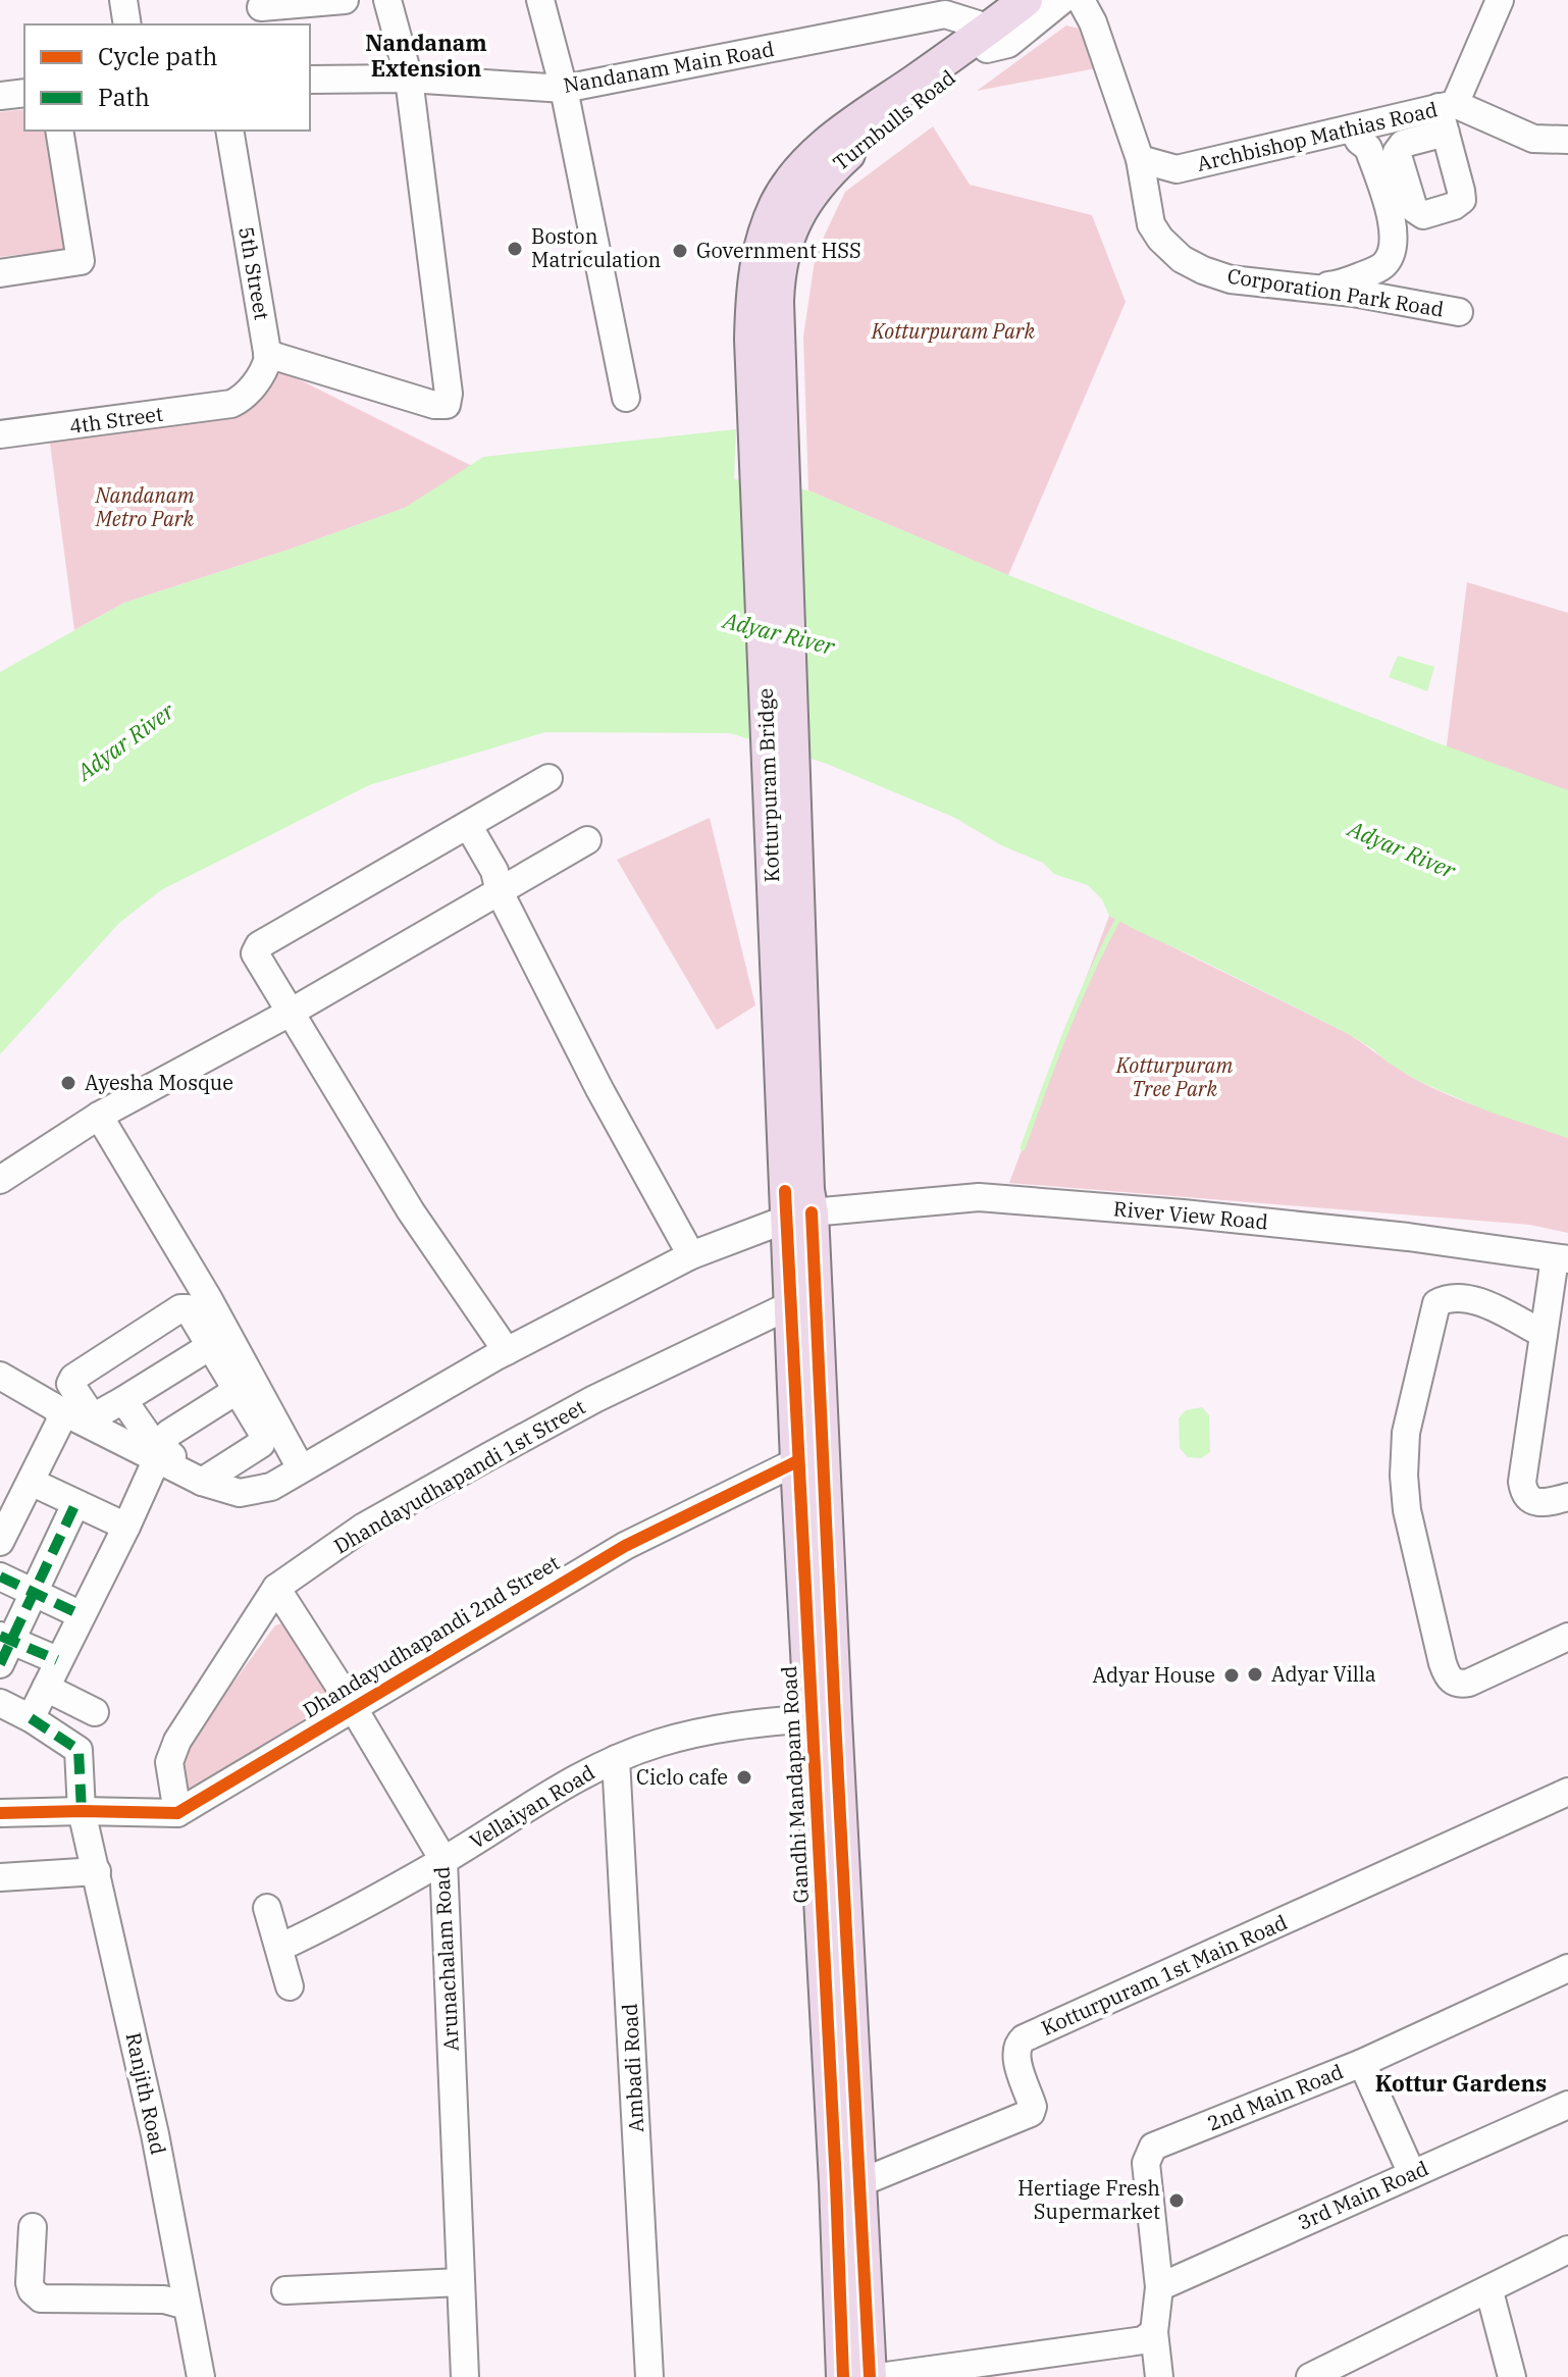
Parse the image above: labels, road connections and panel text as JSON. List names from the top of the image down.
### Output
{
  "streets": {
    "main road": ["Turnbulls Road", "Kotturpuram Bridge", "Gandhi Mandapam Road"],
    "street": [
      "Nandanam Main Road",
      "Archbishop Mathias Road",
      "5th Street",
      "Corporation Park Road",
      "4th Street",
      "River View Road",
      "Dhandayudhapandi 1st Street",
      "Dhandayudhapandi 2nd Street",
      "Vellaiyan Road",
      "Arunachalam Road",
      "Kotturpuram 1st Main Road",
      "Ambadi Road",
      "Ranjith Road",
      "2nd Main Road",
      "3rd Main Road"
    ]
  },
  "crossings": [
    ["Nandanam Main Road", "Turnbulls Road"],
    ["Turnbulls Road", "Kotturpuram Bridge"],
    ["Archbishop Mathias Road", "Corporation Park Road"],
    ["5th Street", "4th Street"],
    ["Kotturpuram Bridge", "River View Road"],
    ["Kotturpuram Bridge", "Gandhi Mandapam Road"],
    ["River View Road", "Gandhi Mandapam Road"],
    ["Dhandayudhapandi 1st Street", "Dhandayudhapandi 2nd Street"],
    ["Dhandayudhapandi 1st Street", "Gandhi Mandapam Road"],
    ["Dhandayudhapandi 1st Street", "Arunachalam Road"],
    ["Dhandayudhapandi 2nd Street", "Gandhi Mandapam Road"],
    ["Dhandayudhapandi 2nd Street", "Arunachalam Road"],
    ["Gandhi Mandapam Road", "Vellaiyan Road"],
    ["Gandhi Mandapam Road", "Kotturpuram 1st Main Road"],
    ["Vellaiyan Road", "Arunachalam Road"],
    ["Vellaiyan Road", "Ambadi Road"],
    ["2nd Main Road", "3rd Main Road"]
  ],
  "districts": ["Nandanam Extension", "Kottur Gardens"],
  "water": ["Adyar River"],
  "parks": ["Kotturpuram Park", "Nandanam Metro Park", "Kotturpuram Tree Park"],
  "places": [
    "Boston Matriculation",
    "Government HSS",
    "Ayesha Mosque",
    "Adyar Villa",
    "Adyar House",
    "Ciclo cafe",
    "Hertiage Fresh Supermarket"
  ],
  "legend": ["Cycle path", "Path"]
}
